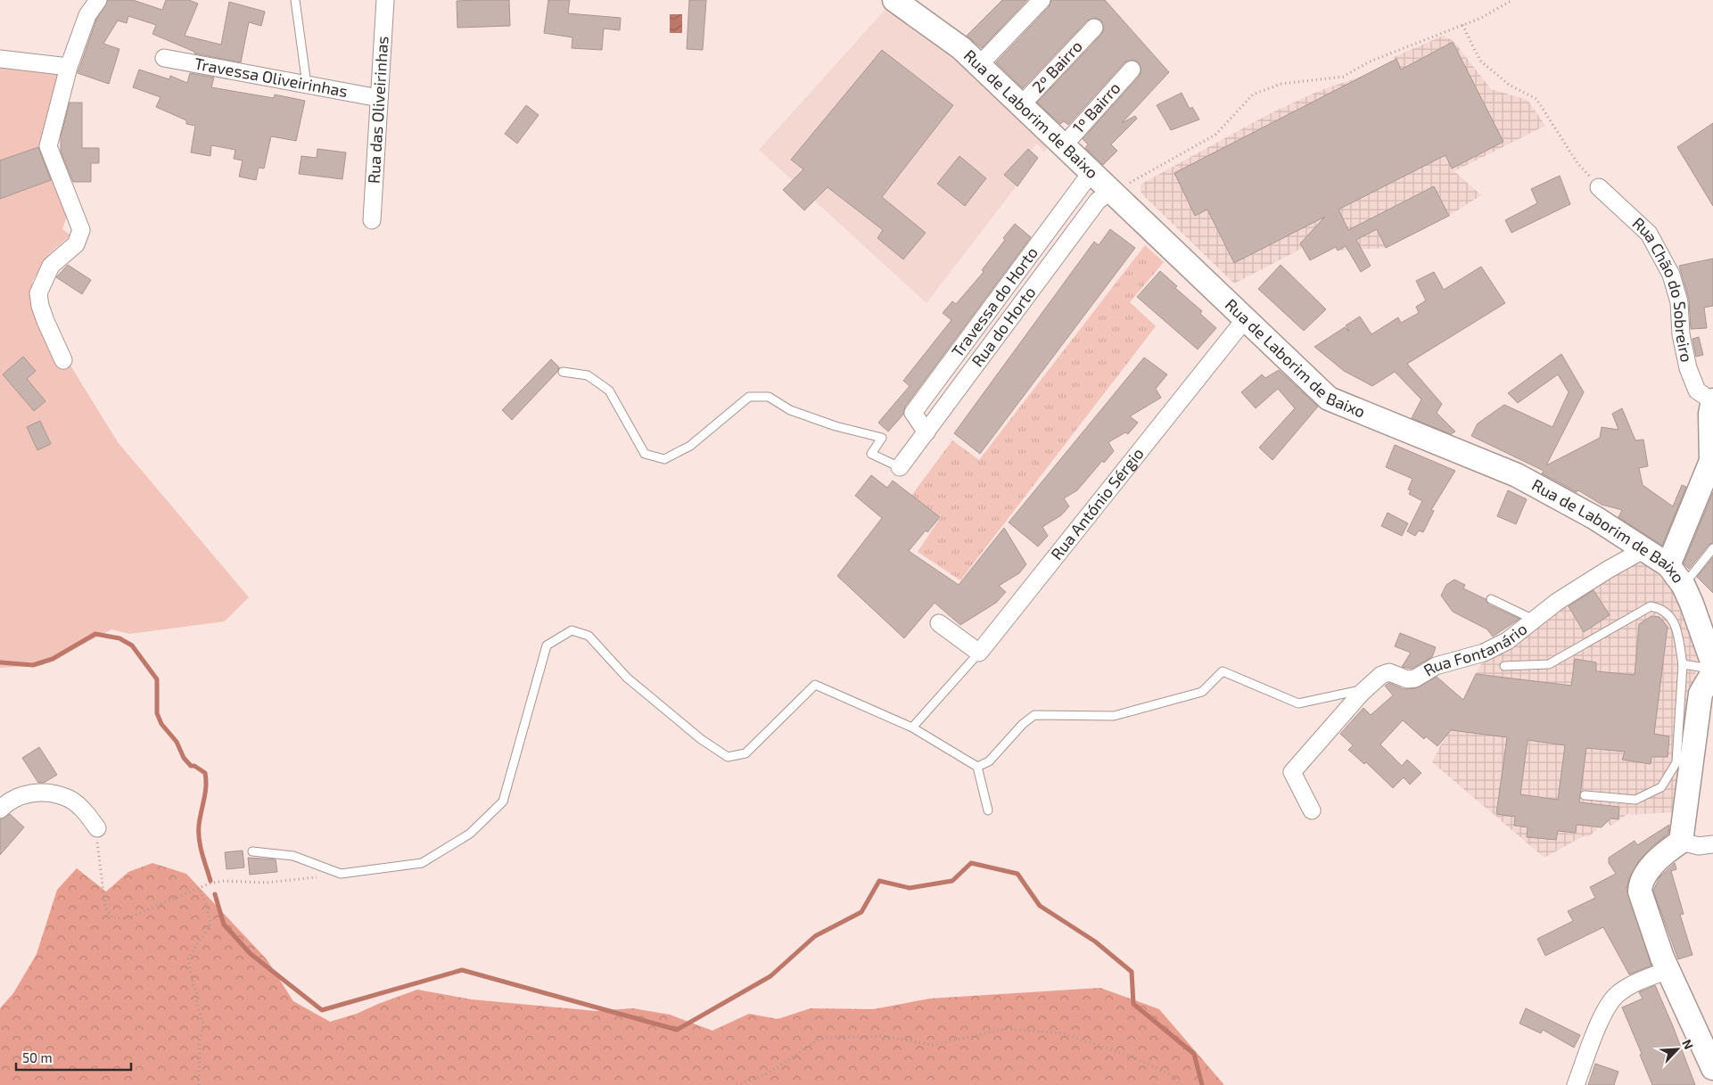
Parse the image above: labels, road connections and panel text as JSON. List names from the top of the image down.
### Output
{
  "streets": {
    "main road": ["Rua de Laborim de Baixo"],
    "street": [
      "2º Bairro",
      "Travessa Oliveirinhas",
      "1º Bairro",
      "Rua das Oliveirinhas",
      "Rua Chão do Sobreiro",
      "Travessa do Horto",
      "Rua do Horto",
      "Rua António Sérgio",
      "Rua Fontanário"
    ]
  },
  "crossings": [
    ["2º Bairro", "Rua de Laborim de Baixo"],
    ["Travessa Oliveirinhas", "Rua das Oliveirinhas"],
    ["1º Bairro", "Rua de Laborim de Baixo"],
    ["Rua de Laborim de Baixo", "Travessa do Horto"],
    ["Rua de Laborim de Baixo", "Rua do Horto"],
    ["Rua de Laborim de Baixo", "Rua António Sérgio"],
    ["Rua de Laborim de Baixo", "Rua Fontanário"],
    ["Travessa do Horto", "Rua do Horto"]
  ],
  "scale_bar": "50 m",
  "north": "top right"
}
